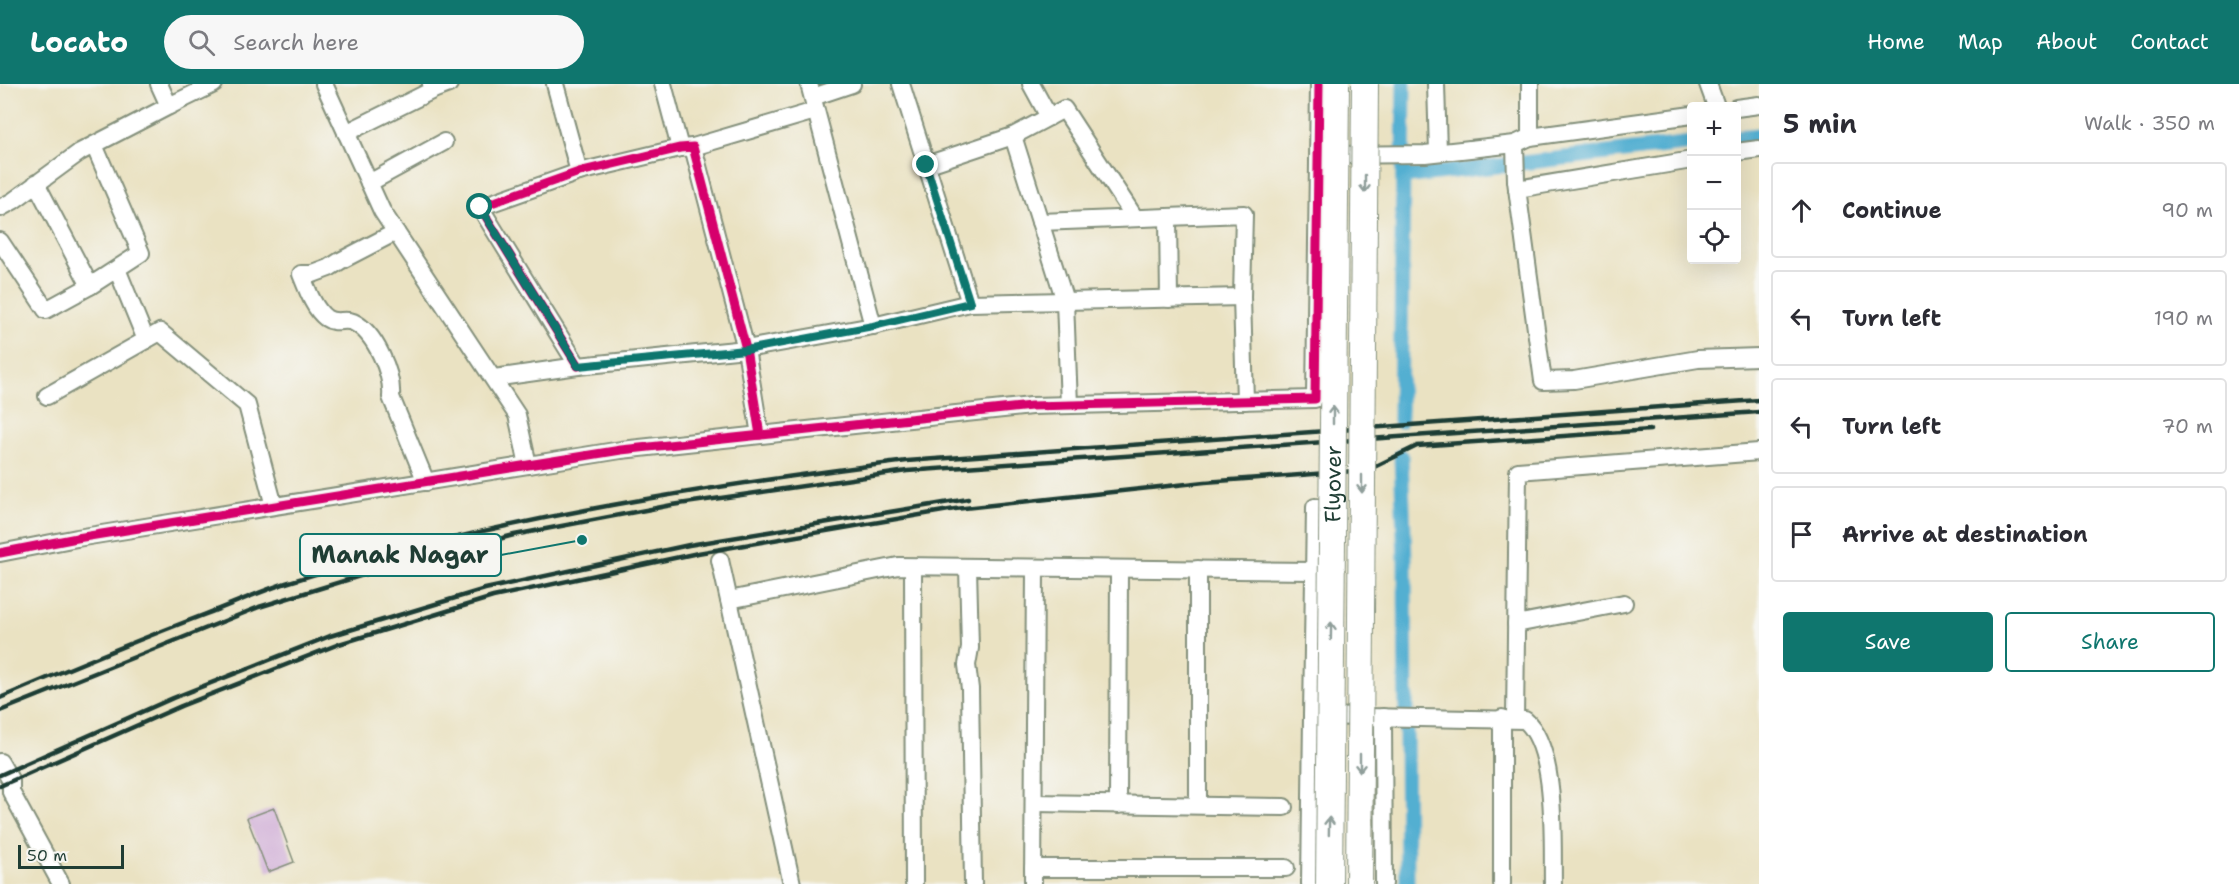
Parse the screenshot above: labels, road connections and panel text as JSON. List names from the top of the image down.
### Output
{
  "streets": {
    "highway": ["Flyover"]
  },
  "places": ["Manak Nagar"],
  "scale_bar": "50 m",
  "page": {
    "header": "Locato",
    "search": "Search here",
    "nav": [
      "Home",
      "Map",
      "About",
      "Contact"
    ],
    "heading": ["5 min", "Walk · 350 m"],
    "map_buttons": ["+", "−"],
    "list": [
      ["Continue", "90 m"],
      ["Turn left", "190 m"],
      ["Turn left", "70 m"],
      "Arrive at destination"
    ],
    "buttons": ["Save", "Share"],
    "scale": "50 m"
  }
}
